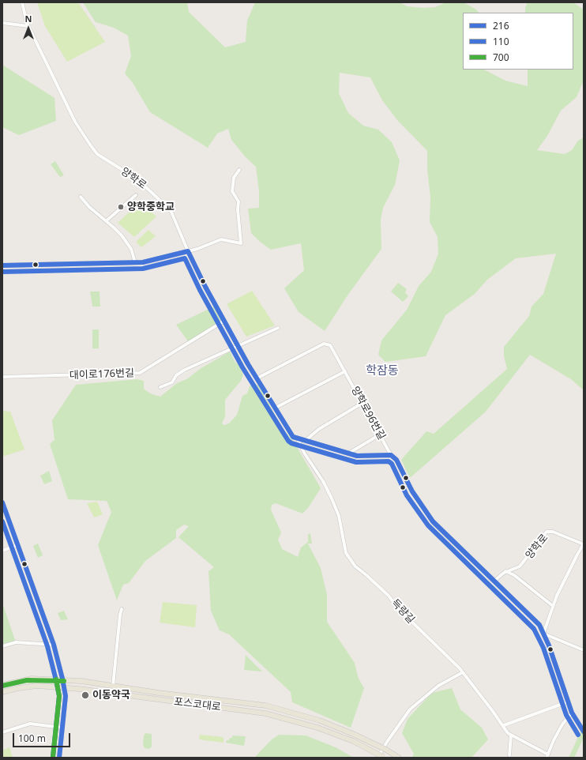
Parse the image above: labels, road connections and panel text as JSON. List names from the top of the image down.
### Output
{
  "streets": {
    "main road": ["포스코대로"],
    "street": [
      "양학로",
      "대이로176번길",
      "양학로96번길",
      "득량길"
    ]
  },
  "crossings": [
    ["양학로", "대이로176번길"],
    ["양학로", "양학로96번길"],
    ["양학로", "득량길"]
  ],
  "districts": ["학잠동"],
  "places": ["양학중학교", "이동약국"],
  "lines": ["transit line 216", "transit line 110", "transit line 700"],
  "legend": ["216", "110", "700"],
  "scale_bar": "100 m",
  "north": "top"
}
